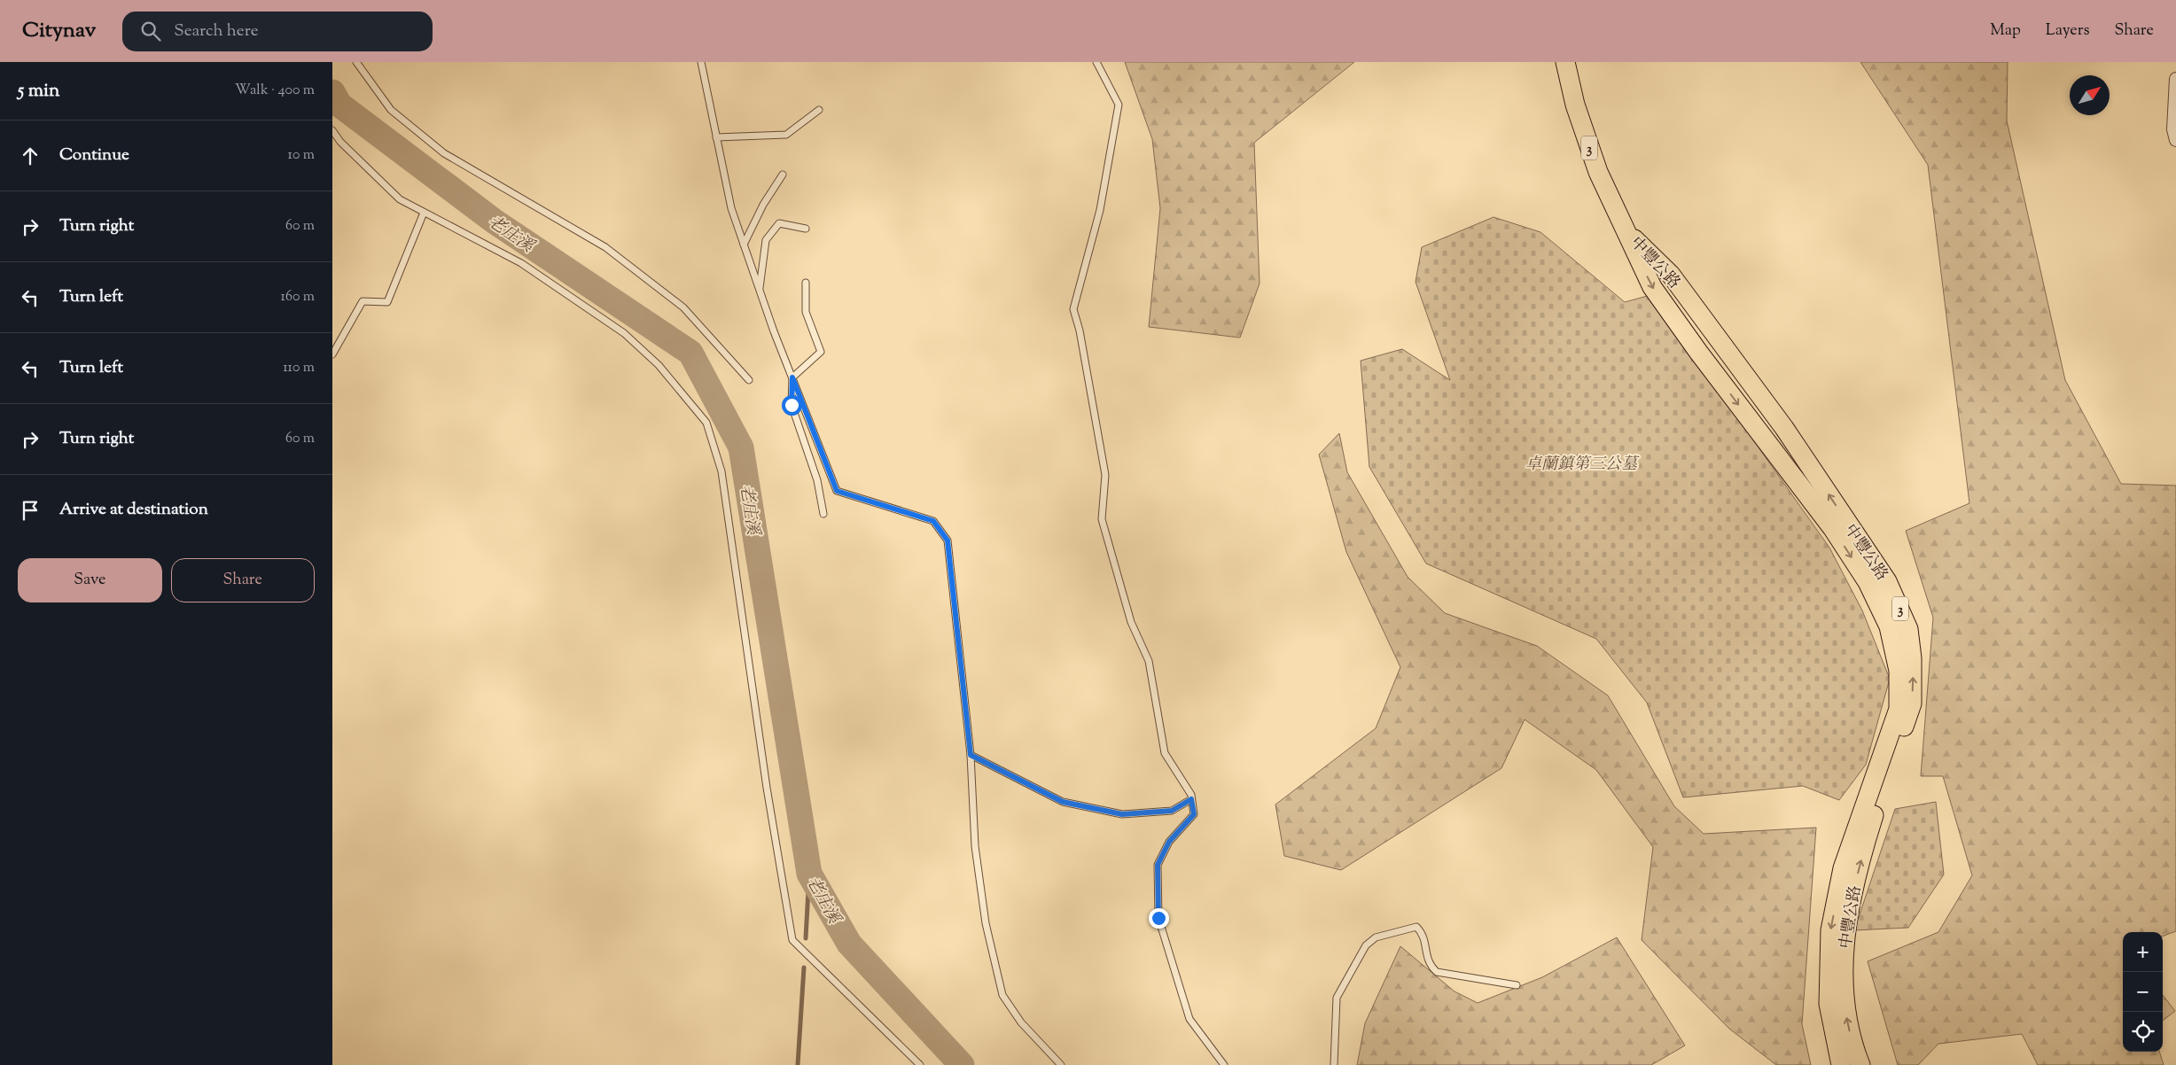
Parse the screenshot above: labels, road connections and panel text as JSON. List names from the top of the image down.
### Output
{
  "streets": {
    "main road": ["3", "中豐公路"]
  },
  "water": ["老庄溪"],
  "parks": ["卓蘭鎮第三公墓"],
  "north": "top right",
  "page": {
    "header": "Citynav",
    "search": "Search here",
    "nav": ["Map", "Layers", "Share"],
    "heading": ["5 min", "Walk · 400 m"],
    "list": [
      ["Continue", "10 m"],
      ["Turn right", "60 m"],
      ["Turn left", "160 m"],
      ["Turn left", "110 m"],
      ["Turn right", "60 m"],
      "Arrive at destination"
    ],
    "buttons": ["Save", "Share"],
    "map_buttons": ["+", "−"]
  }
}
